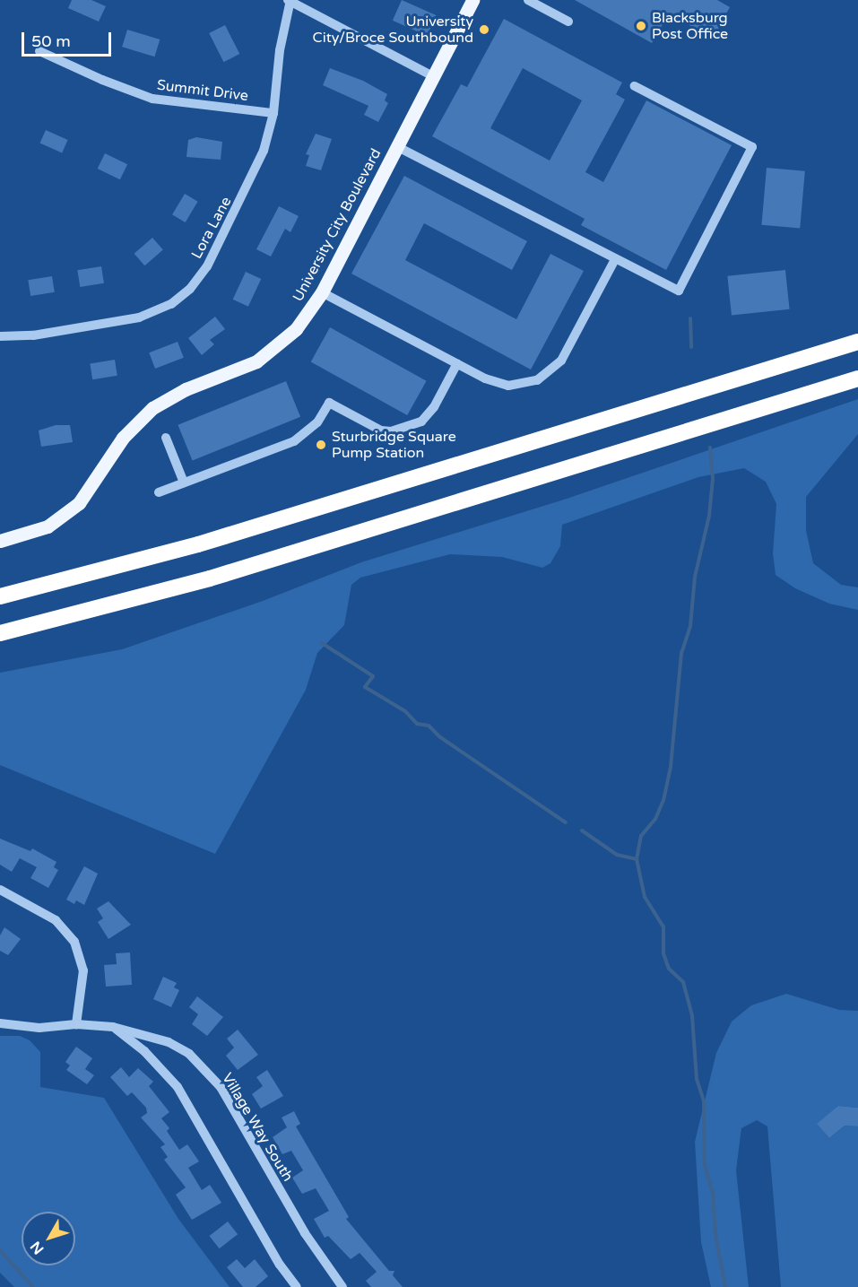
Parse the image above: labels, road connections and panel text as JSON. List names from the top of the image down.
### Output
{
  "streets": {
    "main road": ["University City Boulevard"],
    "street": ["Summit Drive", "Lora Lane", "Village Way South"]
  },
  "crossings": [
    ["Summit Drive", "Lora Lane"]
  ],
  "places": ["Blacksburg Post Office", "University City/Broce Southbound", "Sturbridge Square Pump Station"],
  "scale_bar": "50 m",
  "north": "bottom left"
}
